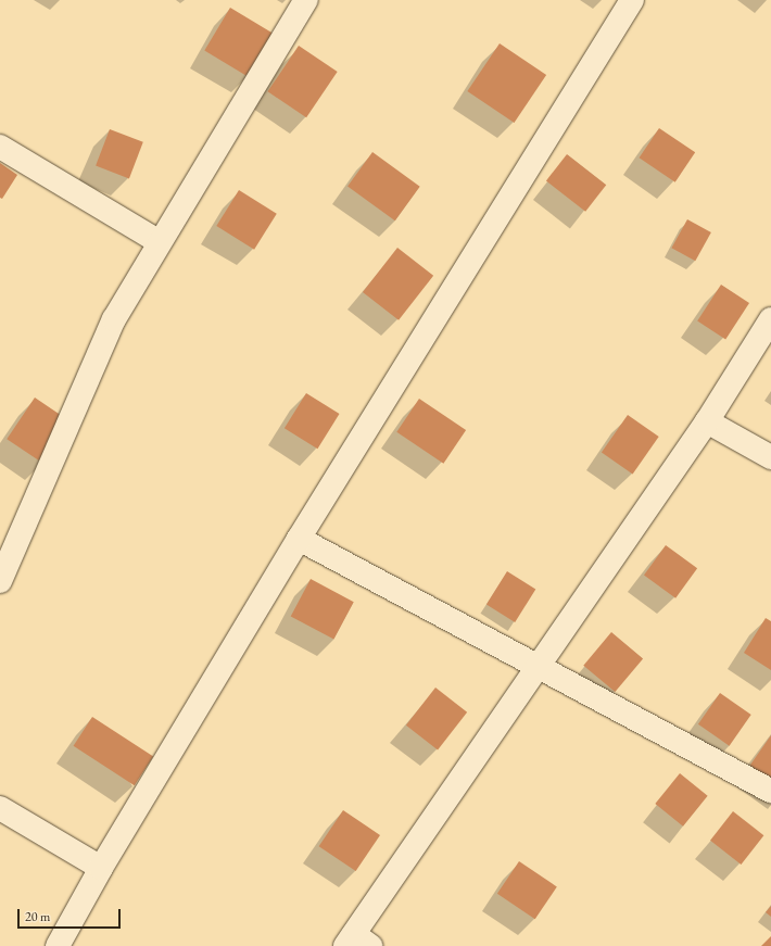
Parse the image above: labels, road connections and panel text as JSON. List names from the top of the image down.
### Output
{
  "scale_bar": "20 m"
}
